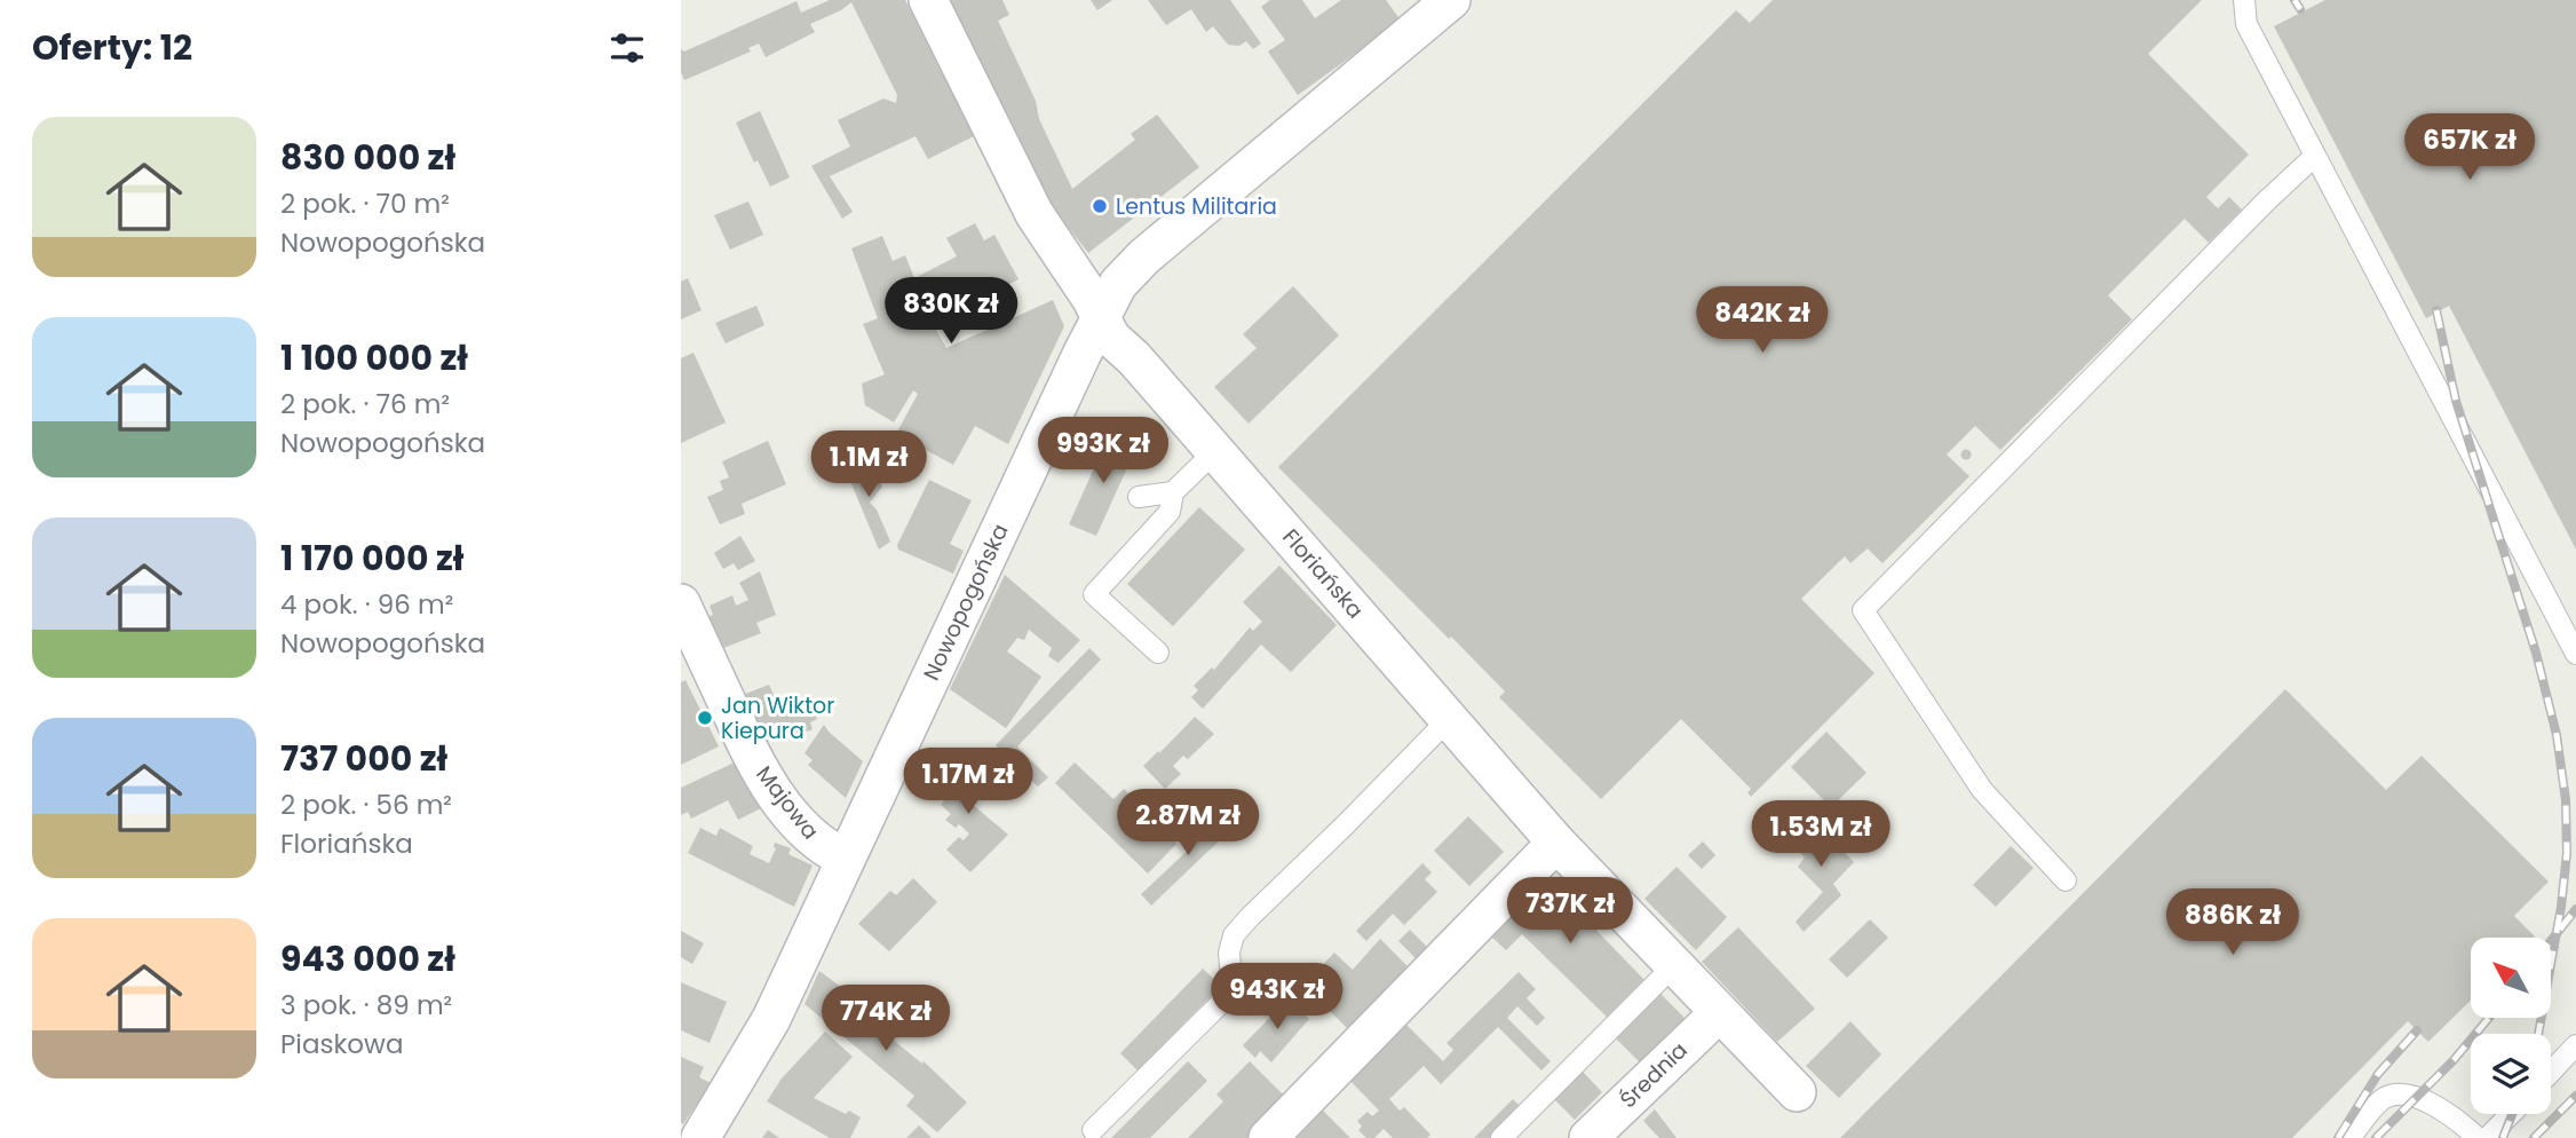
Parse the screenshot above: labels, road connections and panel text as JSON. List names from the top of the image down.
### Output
{
  "streets": {
    "street": [
      "Floriańska",
      "Nowopogońska",
      "Majowa",
      "Średnia"
    ]
  },
  "crossings": [
    ["Floriańska", "Nowopogońska"],
    ["Floriańska", "Średnia"],
    ["Nowopogońska", "Majowa"]
  ],
  "places": ["Lentus Militaria", "Jan Wiktor Kiepura"],
  "north": "top left",
  "page": {
    "heading": "Oferty: 12",
    "list": [
      {
        "name": "830 000 zł",
        "note": "2 pok. · 70 m² · Nowopogońska"
      },
      {
        "name": "1 100 000 zł",
        "note": "2 pok. · 76 m² · Nowopogońska"
      },
      {
        "name": "1 170 000 zł",
        "note": "4 pok. · 96 m² · Nowopogońska"
      },
      {
        "name": "737 000 zł",
        "note": "2 pok. · 56 m² · Floriańska"
      },
      {
        "name": "943 000 zł",
        "note": "3 pok. · 89 m² · Piaskowa"
      }
    ],
    "price": [
      "657K zł",
      "830K zł",
      "842K zł",
      "993K zł",
      "1.1M zł",
      "1.17M zł",
      "2.87M zł",
      "1.53M zł",
      "737K zł",
      "886K zł",
      "943K zł",
      "774K zł"
    ]
  }
}
